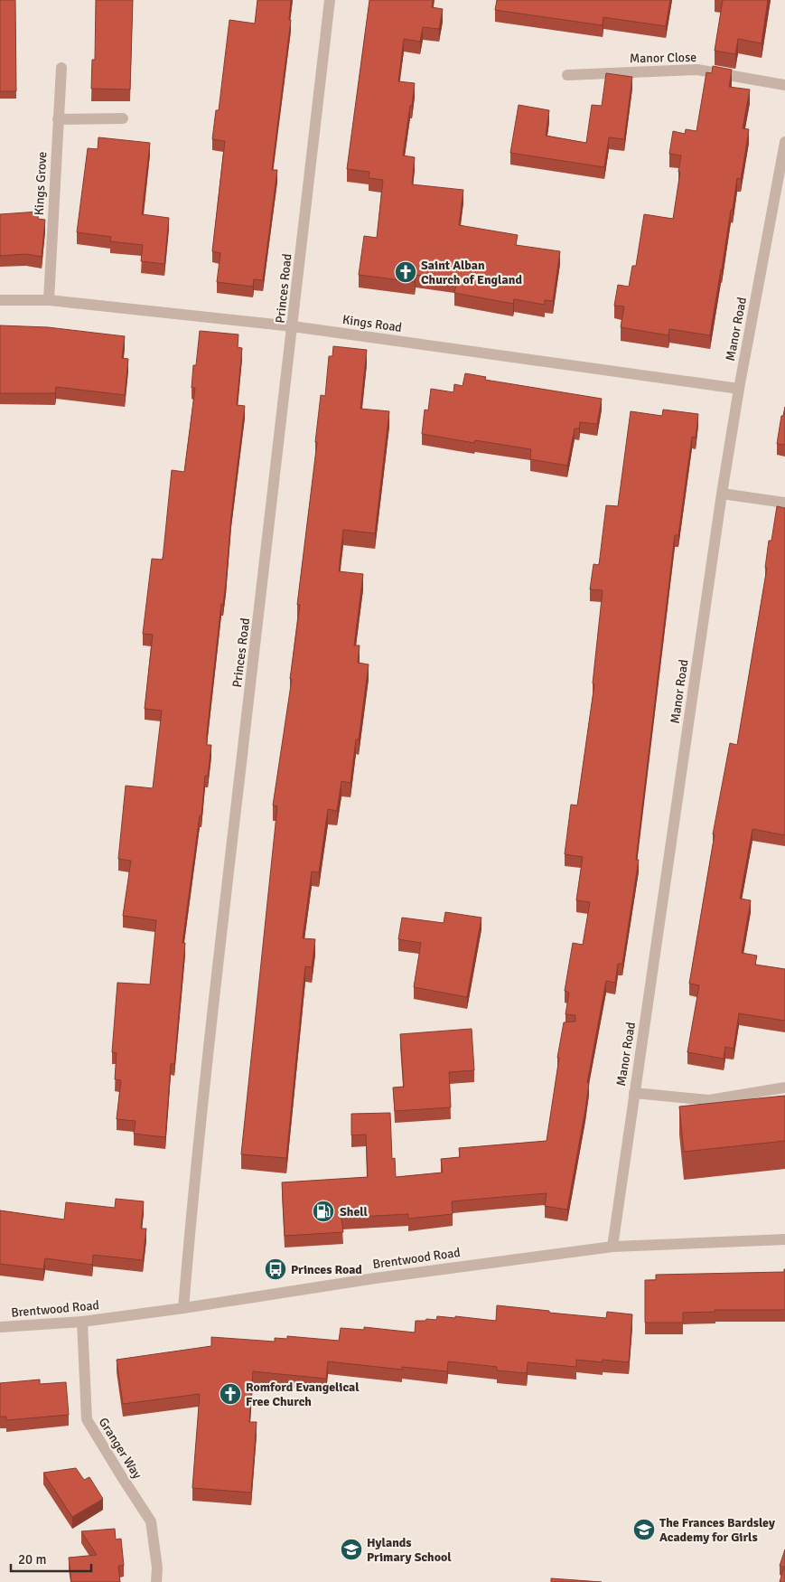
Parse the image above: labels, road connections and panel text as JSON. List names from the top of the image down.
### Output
{
  "streets": {
    "street": [
      "Manor Close",
      "Kings Grove",
      "Princes Road",
      "Kings Road",
      "Manor Road",
      "Brentwood Road",
      "Granger Way"
    ]
  },
  "crossings": [
    ["Kings Grove", "Kings Road"],
    ["Princes Road", "Kings Road"],
    ["Princes Road", "Brentwood Road"],
    ["Kings Road", "Manor Road"],
    ["Manor Road", "Brentwood Road"],
    ["Brentwood Road", "Granger Way"]
  ],
  "places": {
    "church": ["Saint Alban Church of England", "Romford Evangelical Free Church"],
    "fuel station": ["Shell"],
    "bus stop": ["Princes Road"],
    "school or university": ["The Frances Bardsley Academy for Girls", "Hylands Primary School"]
  },
  "scale_bar": "20 m"
}
